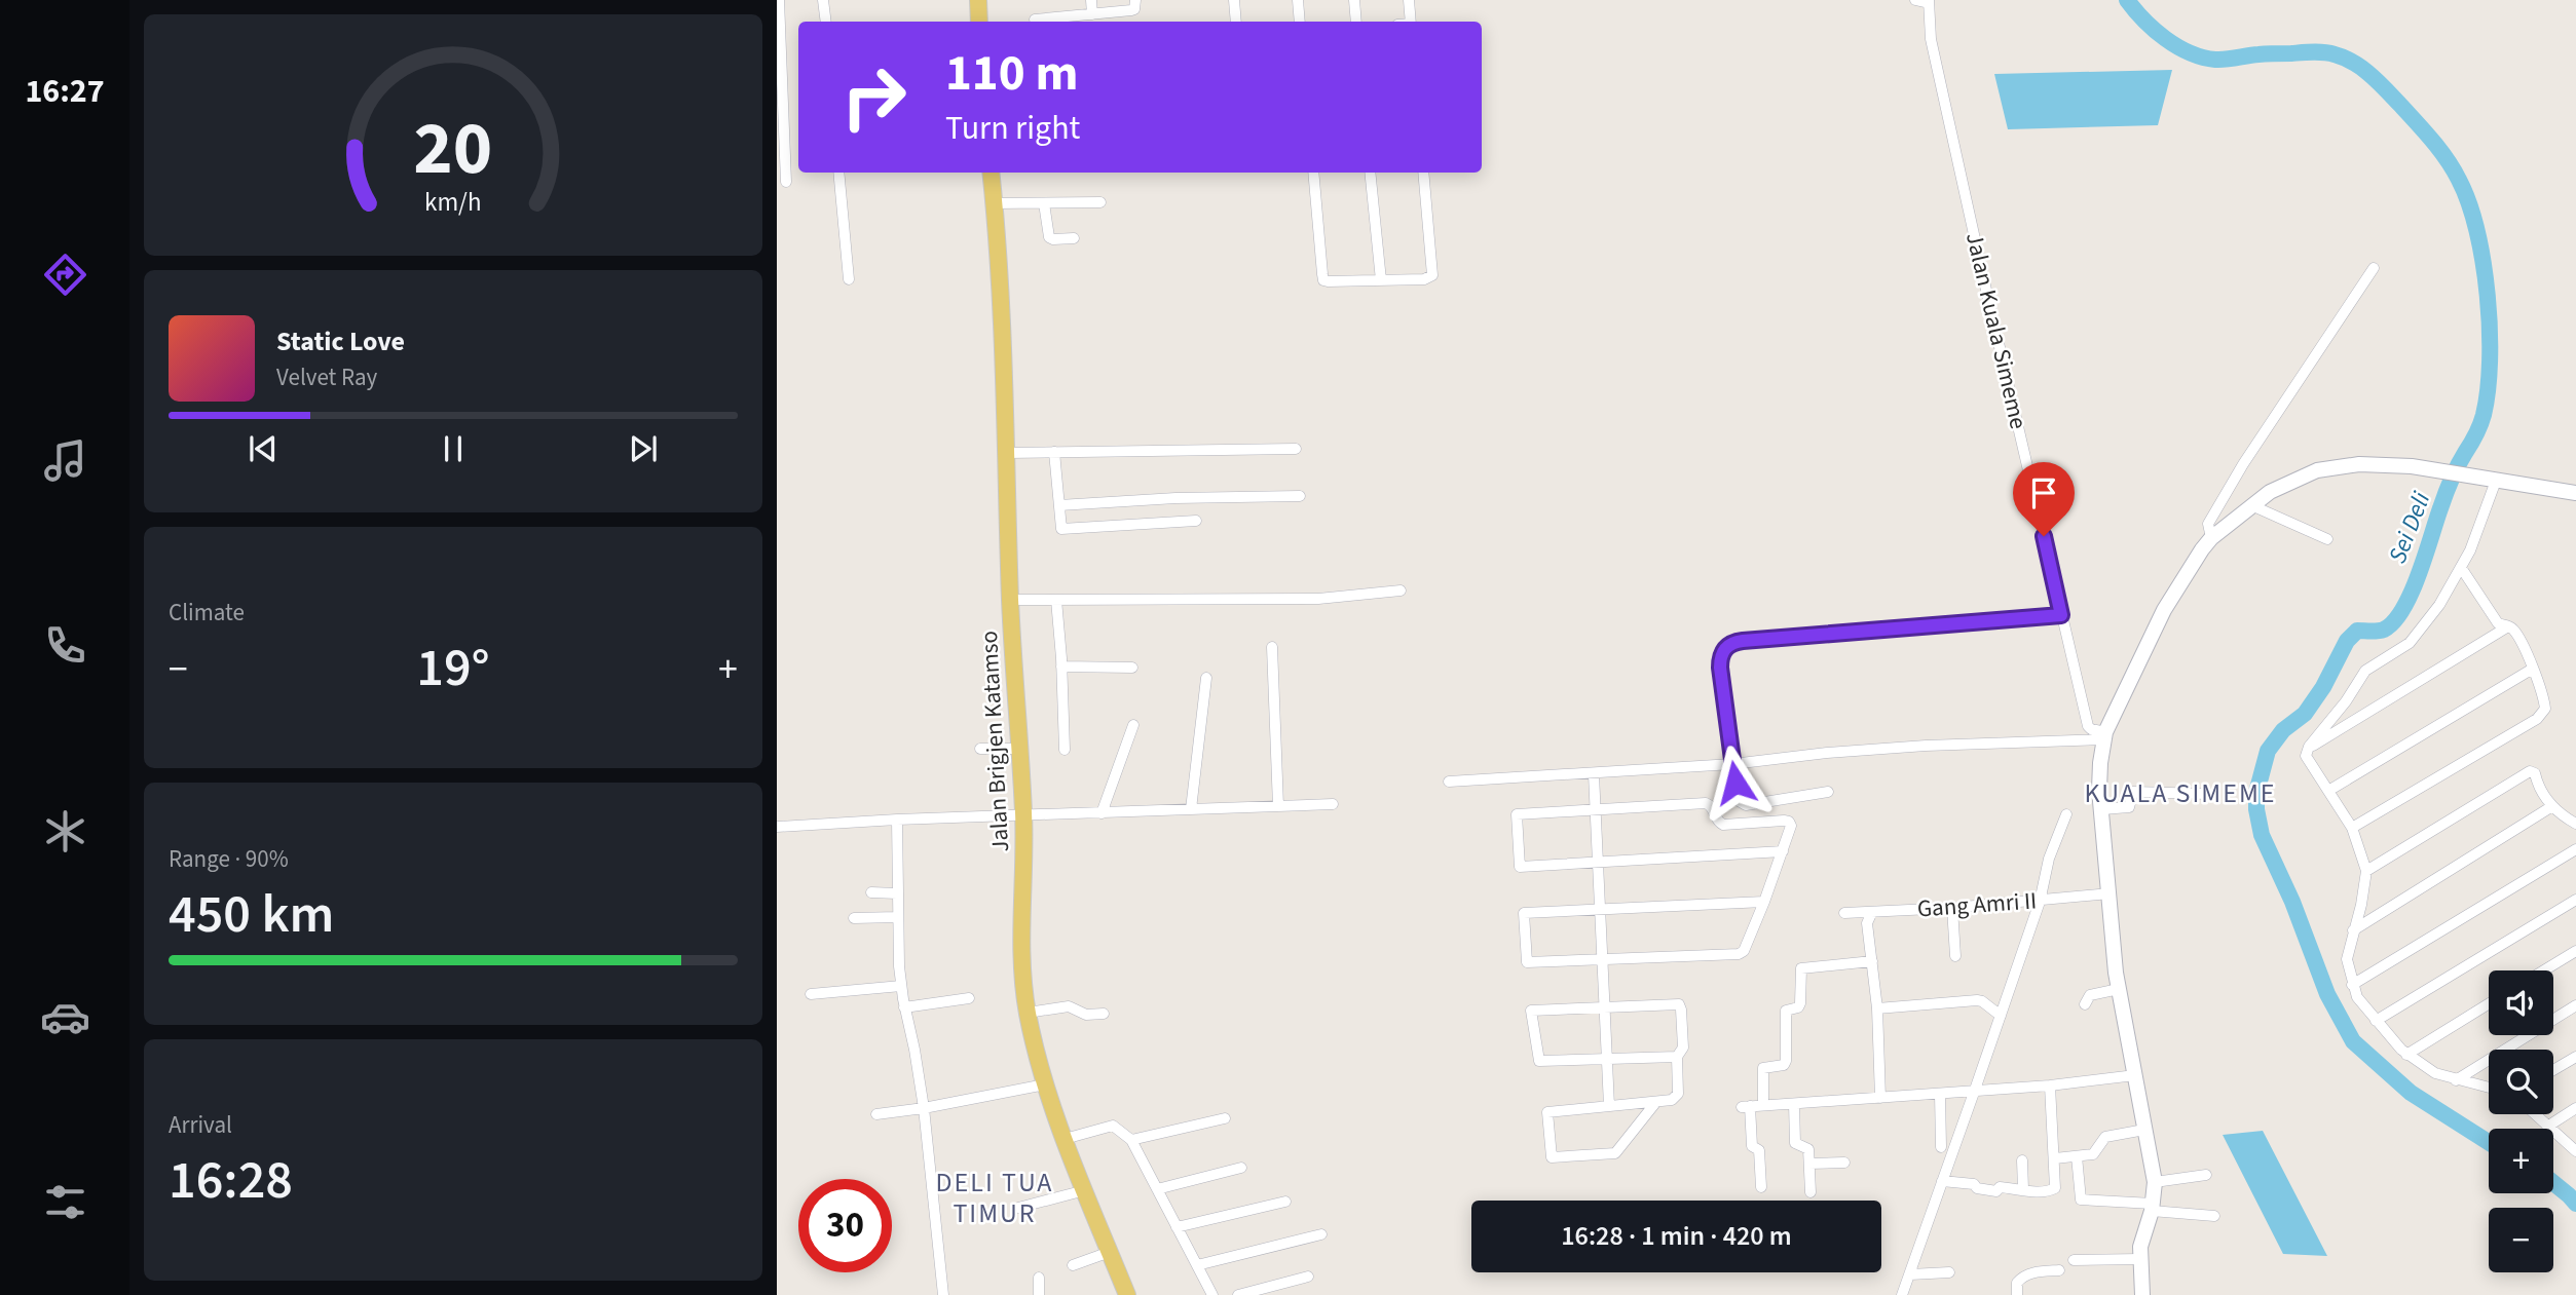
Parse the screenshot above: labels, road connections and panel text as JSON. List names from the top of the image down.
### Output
{
  "streets": {
    "main road": ["Jalan Brigjen Katamso"],
    "street": ["Jalan Kuala Simeme", "Gang Amri II"]
  },
  "districts": ["KUALA SIMEME", "DELI TUA TIMUR"],
  "water": ["Sei Deli"],
  "page": {
    "tabs": "16:27",
    "turn": ["110 m", "Turn right"],
    "song": ["Static Love", "Velvet Ray"],
    "tile": [
      "Climate",
      ["Range · 90%", "450 km"],
      ["Arrival", "16:28"]
    ],
    "heat": ["−", "19°", "+"],
    "map_buttons": ["+", "−"],
    "limit": "30",
    "trip": "16:28 · 1 min · 420 m",
    "gauge": ["20", "km/h"]
  }
}
